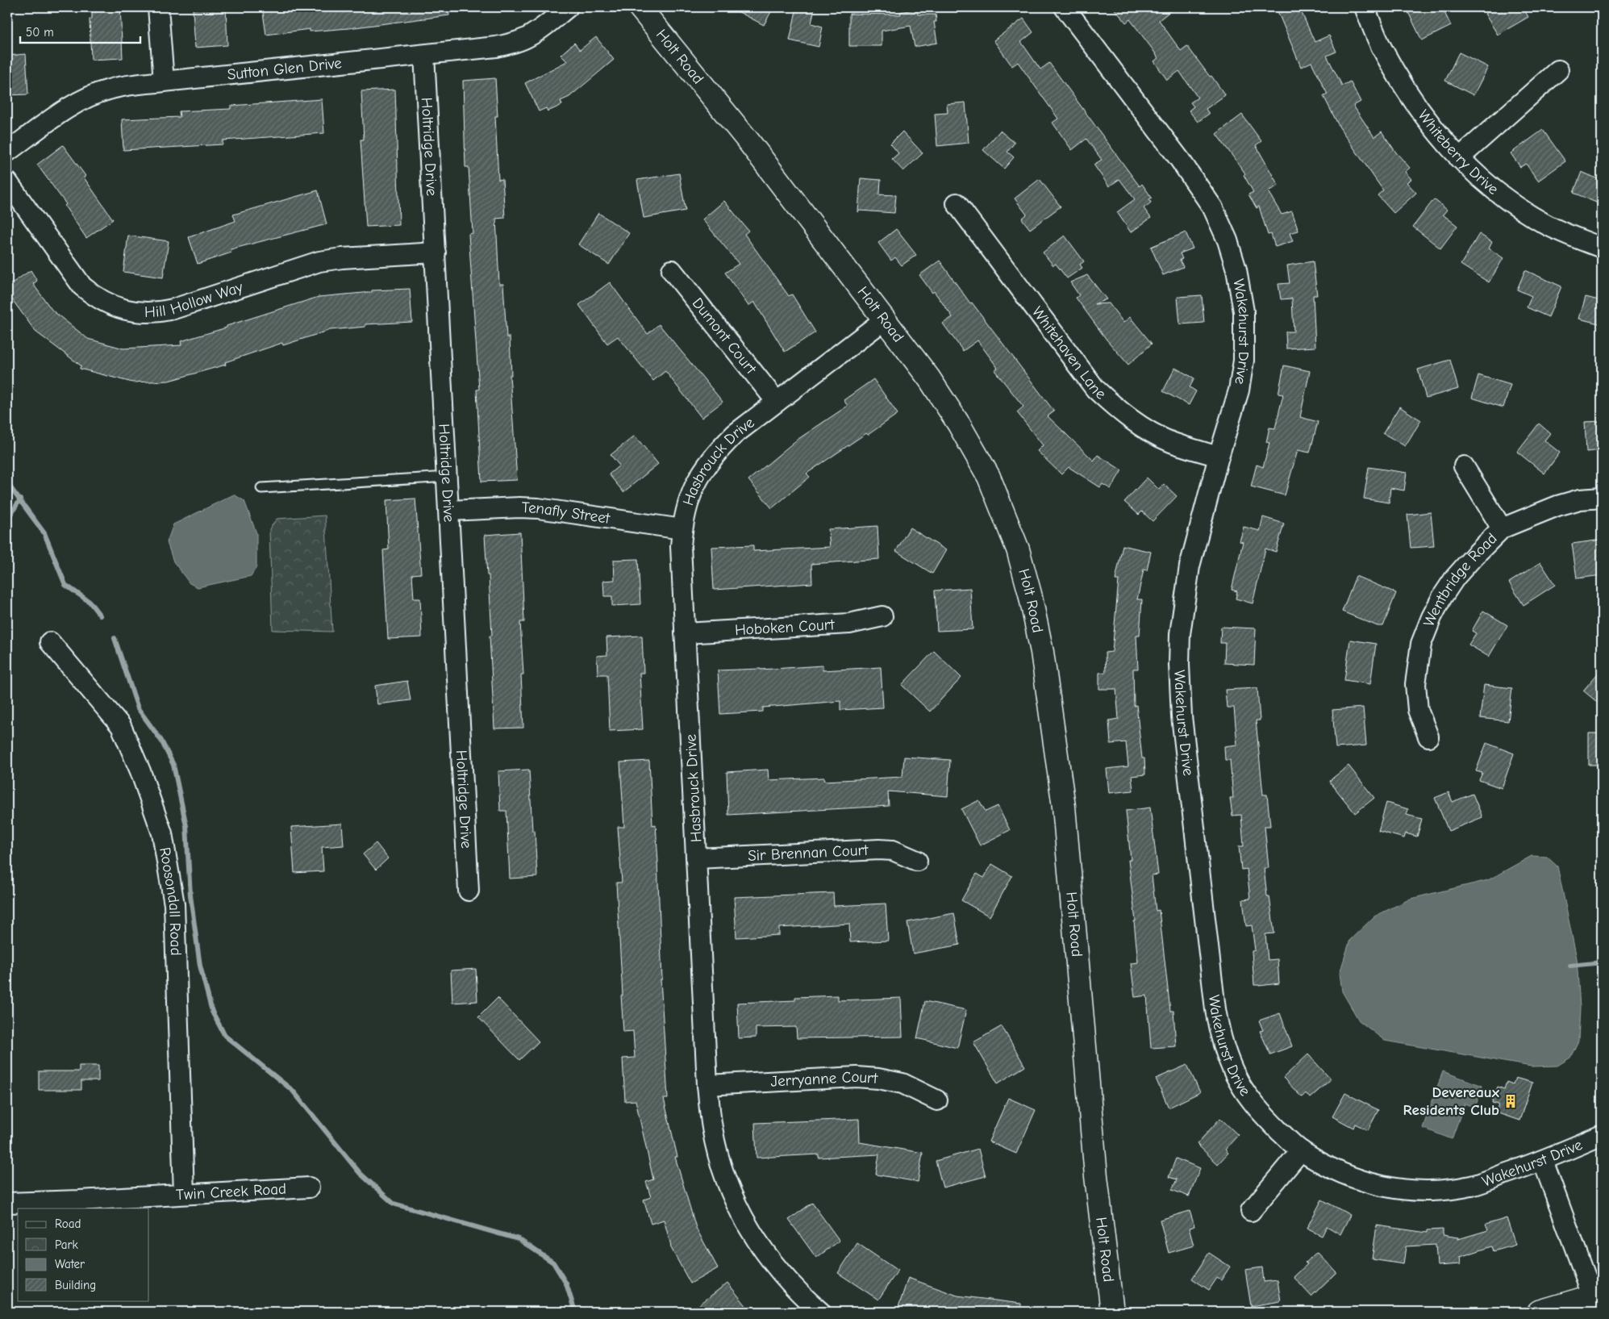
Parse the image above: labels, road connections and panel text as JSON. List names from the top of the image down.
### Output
{
  "streets": {
    "street": [
      "Holt Road",
      "Sutton Glen Drive",
      "Holtridge Drive",
      "Whiteberry Drive",
      "Hill Hollow Way",
      "Wakehurst Drive",
      "Dumont Court",
      "Whitehaven Lane",
      "Hasbrouck Drive",
      "Tenafly Street",
      "Wentbridge Road",
      "Hoboken Court",
      "Sir Brennan Court",
      "Roosondall Road",
      "Jerryanne Court",
      "Twin Creek Road"
    ]
  },
  "crossings": [
    ["Holt Road", "Hasbrouck Drive"],
    ["Sutton Glen Drive", "Holtridge Drive"],
    ["Holtridge Drive", "Hill Hollow Way"],
    ["Holtridge Drive", "Tenafly Street"],
    ["Wakehurst Drive", "Whitehaven Lane"],
    ["Dumont Court", "Hasbrouck Drive"],
    ["Hasbrouck Drive", "Tenafly Street"],
    ["Hasbrouck Drive", "Hoboken Court"],
    ["Hasbrouck Drive", "Sir Brennan Court"],
    ["Hasbrouck Drive", "Jerryanne Court"],
    ["Roosondall Road", "Twin Creek Road"]
  ],
  "places": {
    "building": ["Devereaux Residents Club"]
  },
  "legend": [
    "Road",
    "Park",
    "Water",
    "Building"
  ],
  "scale_bar": "50 m"
}
